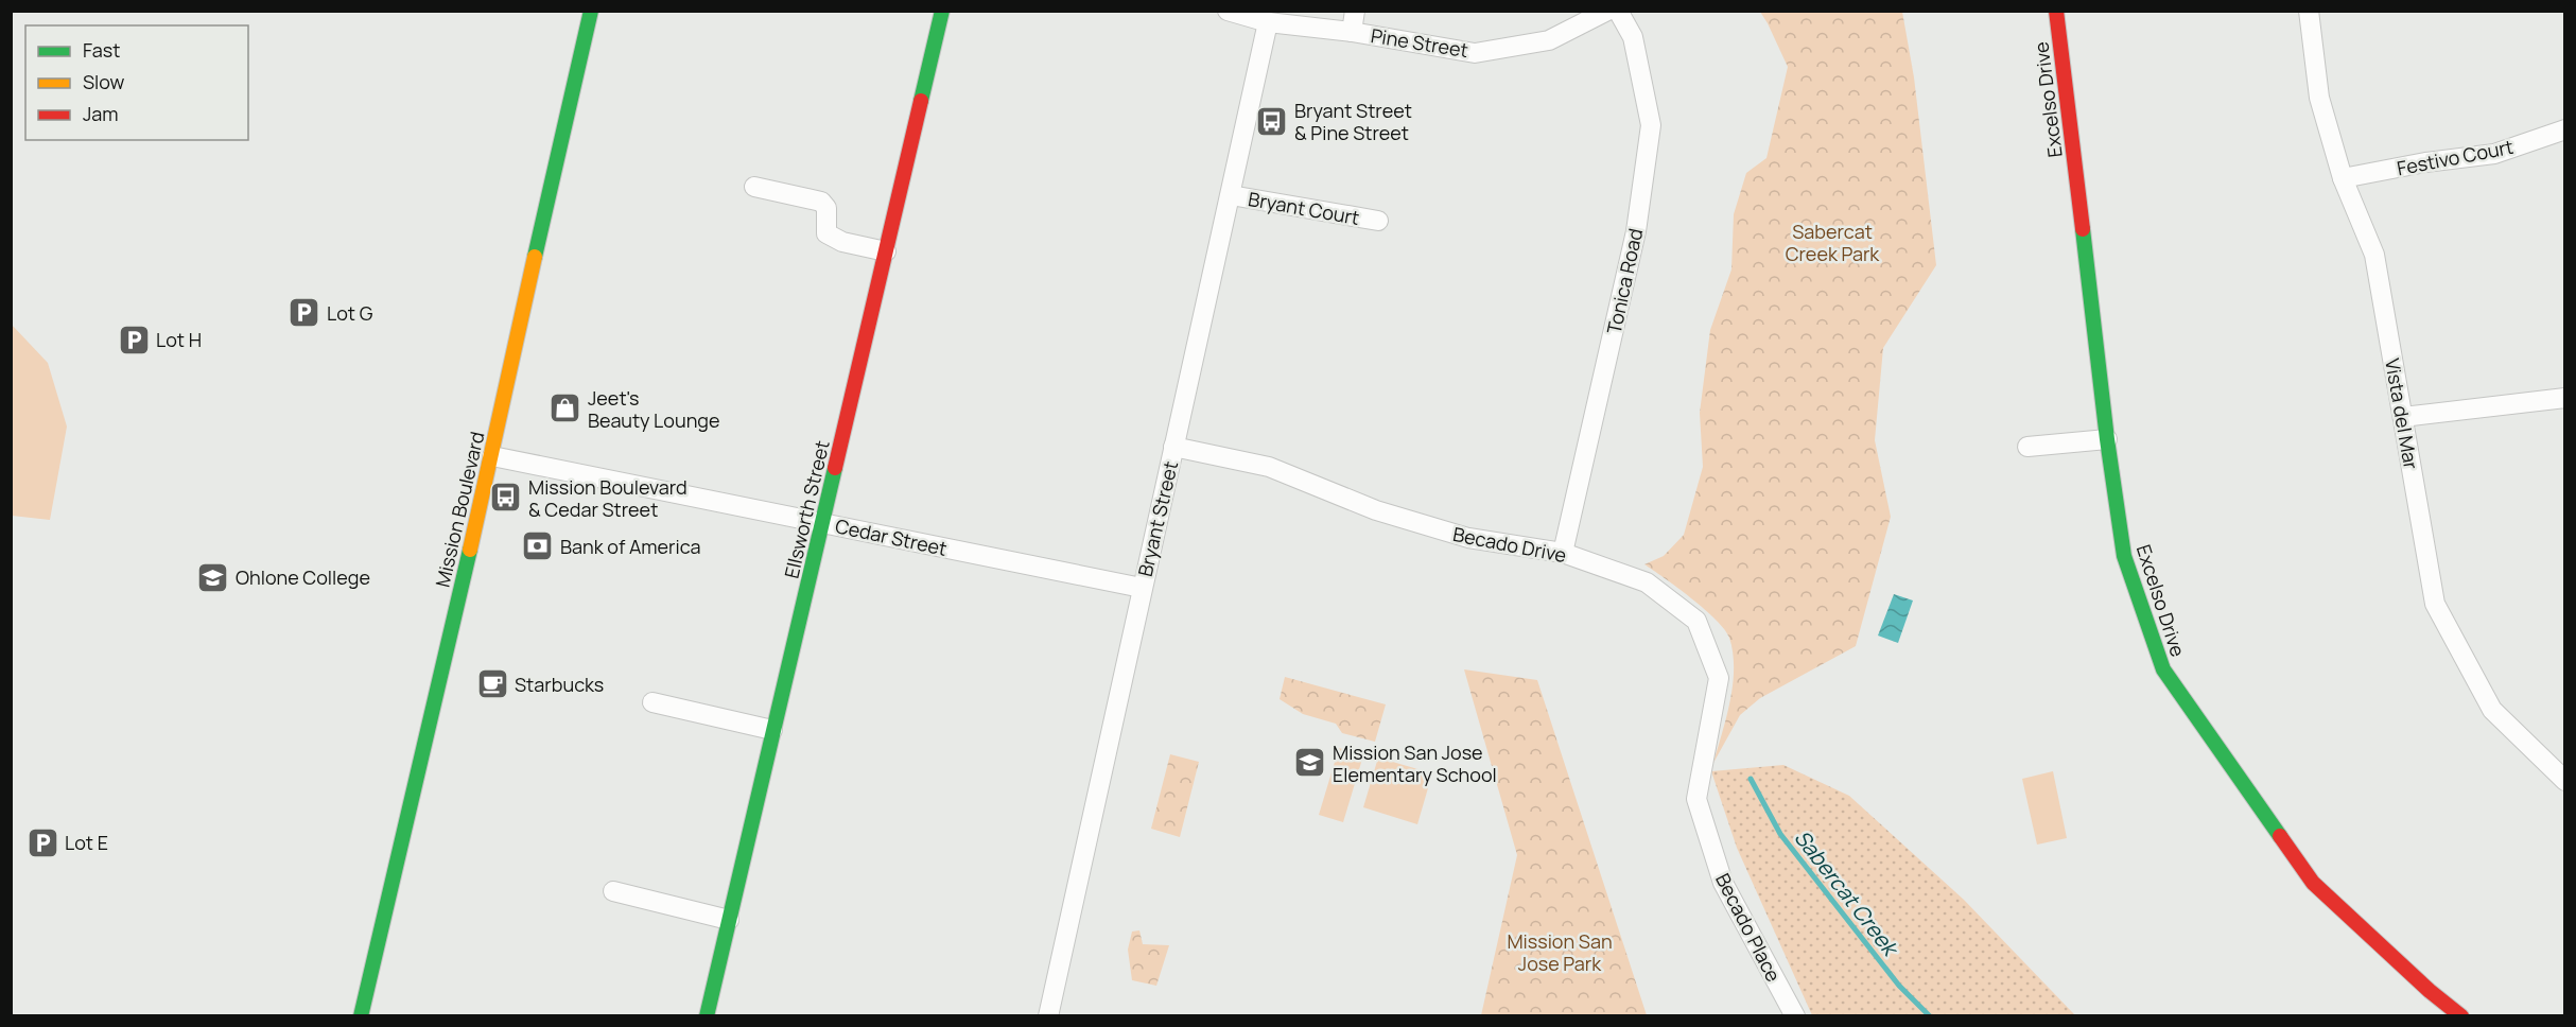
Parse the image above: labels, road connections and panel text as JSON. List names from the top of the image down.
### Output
{
  "streets": {
    "street": [
      "Pine Street",
      "Excelso Drive",
      "Festivo Court",
      "Bryant Court",
      "Tonica Road",
      "Vista del Mar",
      "Mission Boulevard",
      "Ellsworth Street",
      "Bryant Street",
      "Cedar Street",
      "Becado Drive",
      "Becado Place"
    ]
  },
  "crossings": [
    ["Pine Street", "Bryant Street"],
    ["Festivo Court", "Vista del Mar"],
    ["Bryant Court", "Bryant Street"],
    ["Tonica Road", "Becado Drive"],
    ["Mission Boulevard", "Cedar Street"],
    ["Ellsworth Street", "Cedar Street"],
    ["Bryant Street", "Cedar Street"],
    ["Bryant Street", "Becado Drive"],
    ["Becado Drive", "Becado Place"]
  ],
  "water": ["Sabercat Creek"],
  "parks": ["Sabercat Creek Park", "Mission San Jose Park"],
  "places": {
    "bus stop": ["Bryant Street & Pine Street", "Mission Boulevard & Cedar Street"],
    "parking": ["Lot G", "Lot H", "Lot E"],
    "shop": ["Jeet's Beauty Lounge"],
    "bank": ["Bank of America"],
    "school or university": ["Ohlone College", "Mission San Jose Elementary School"],
    "cafe": ["Starbucks"]
  },
  "legend": ["Fast", "Slow", "Jam"]
}
